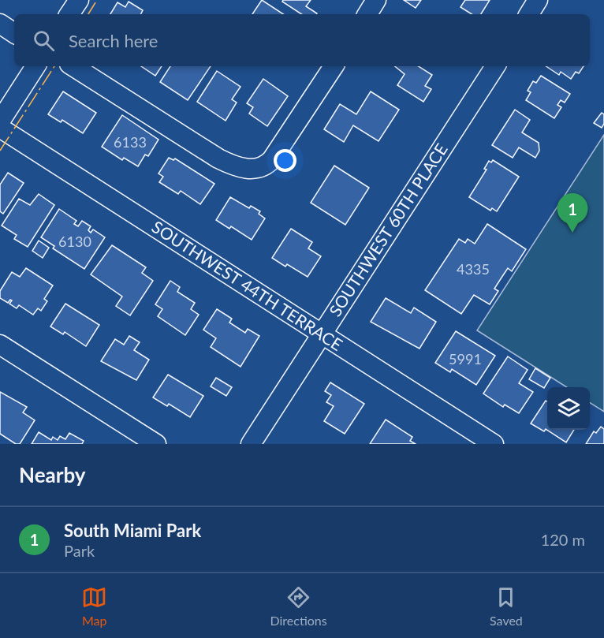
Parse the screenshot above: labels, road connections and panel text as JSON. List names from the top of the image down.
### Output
{
  "streets": {
    "street": ["SOUTHWEST 60TH PLACE", "SOUTHWEST 44TH TERRACE"]
  },
  "crossings": [
    ["SOUTHWEST 60TH PLACE", "SOUTHWEST 44TH TERRACE"]
  ],
  "house_numbers": [
    "6133",
    "6130",
    "4335",
    "5991"
  ],
  "page": {
    "search": "Search here",
    "pins": "1",
    "heading": "Nearby",
    "list": [
      {
        "mark": "1",
        "name": "South Miami Park",
        "note": "Park",
        "value": "120 m"
      }
    ],
    "nav": ["Map", "Directions", "Saved"]
  }
}
